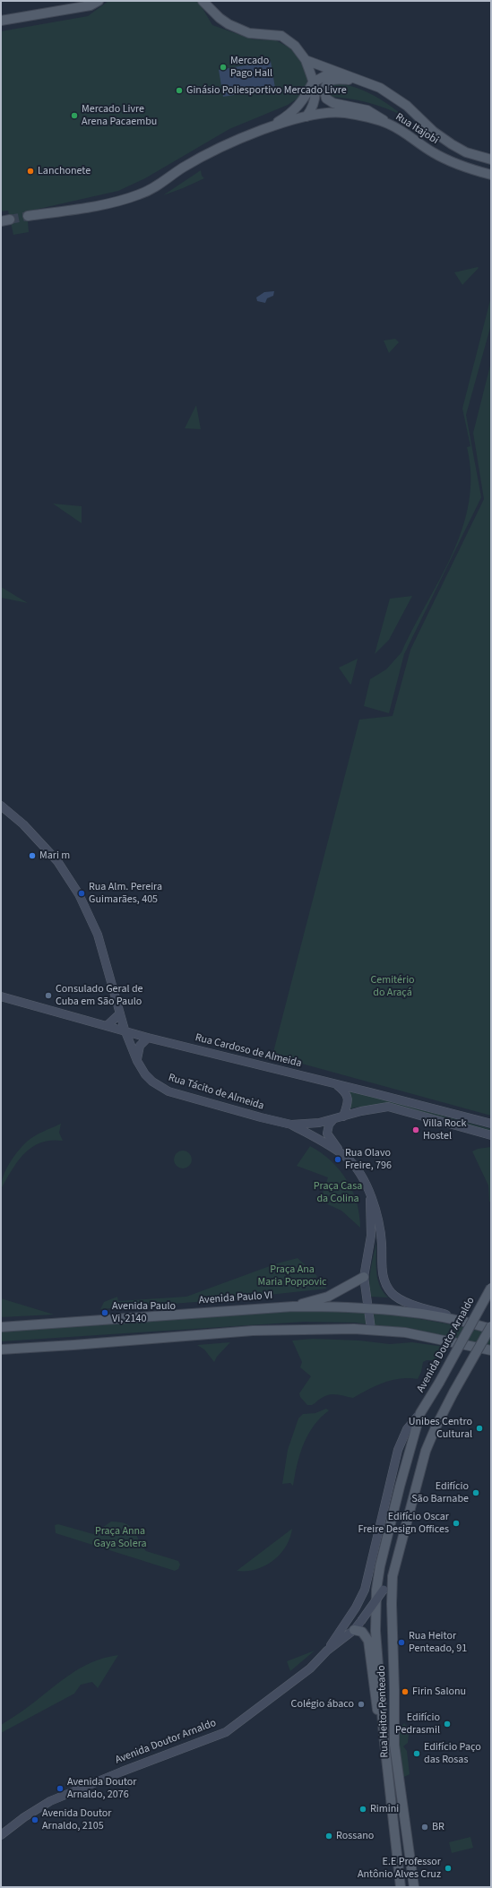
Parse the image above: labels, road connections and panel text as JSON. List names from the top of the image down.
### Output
{
  "streets": {
    "main road": [
      "Rua Itajobi",
      "Rua Cardoso de Almeida",
      "Rua Tácito de Almeida",
      "Avenida Paulo VI",
      "Avenida Doutor Arnaldo",
      "Rua Heitor Penteado"
    ]
  },
  "crossings": [
    ["Rua Cardoso de Almeida", "Rua Tácito de Almeida"],
    ["Avenida Paulo VI", "Avenida Doutor Arnaldo"],
    ["Avenida Doutor Arnaldo", "Rua Heitor Penteado"]
  ],
  "parks": [
    "Cemitério do Araçá",
    "Praça Casa da Colina",
    "Praça Ana Maria Poppovic",
    "Praça Anna Gaya Solera"
  ],
  "places": [
    "Mercado Pago Hall",
    "Ginásio Poliesportivo Mercado Livre",
    "Mercado Livre Arena Pacaembu",
    "Lanchonete",
    "Mari m",
    "Rua Alm. Pereira Guimarães, 405",
    "Consulado Geral de Cuba em São Paulo",
    "Villa Rock Hostel",
    "Rua Olavo Freire, 796",
    "Avenida Paulo Vi, 2140",
    "Unibes Centro Cultural",
    "Edifício São Barnabe",
    "Edifício Oscar Freire Design Offices",
    "Rua Heitor Penteado, 91",
    "Firin Salonu",
    "Colégio ábaco",
    "Edifício Pedrasmil",
    "Edifício Paço das Rosas",
    "Avenida Doutor Arnaldo, 2076",
    "Rimini",
    "Avenida Doutor Arnaldo, 2105",
    "BR",
    "Rossano",
    "E.E Professor Antônio Alves Cruz"
  ]
}
